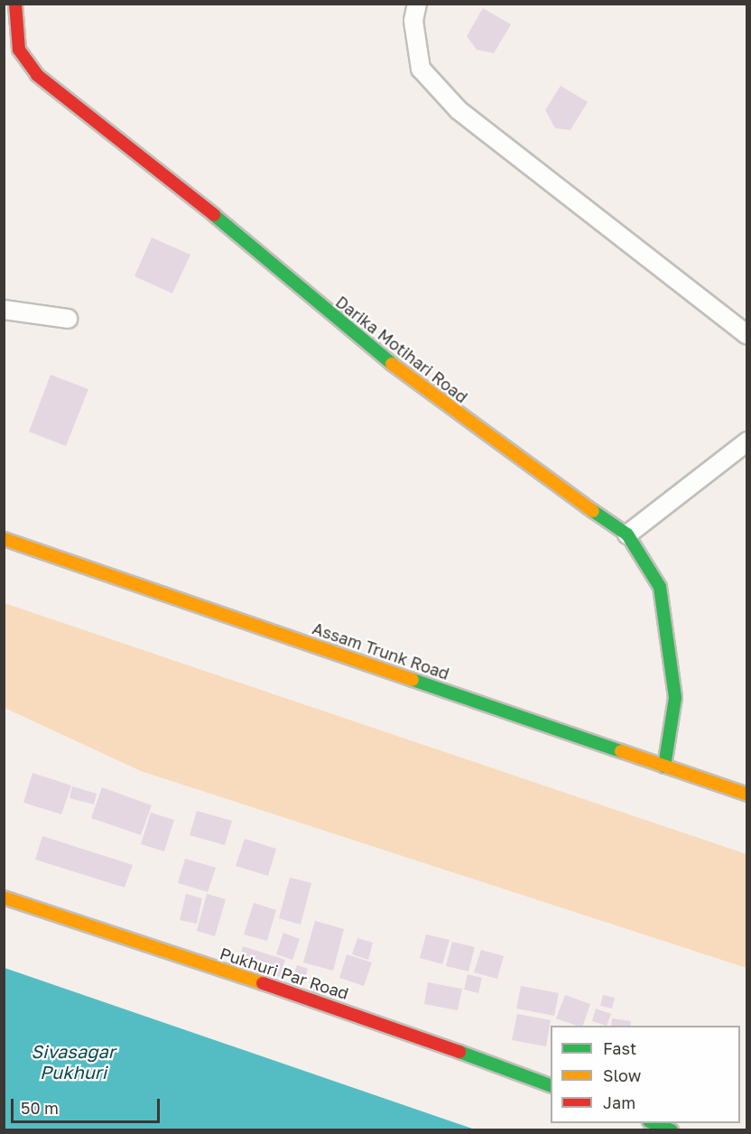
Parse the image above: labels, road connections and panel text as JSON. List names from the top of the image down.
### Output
{
  "streets": {
    "main road": ["Darika Motihari Road", "Assam Trunk Road", "Pukhuri Par Road"]
  },
  "crossings": [
    ["Darika Motihari Road", "Assam Trunk Road"]
  ],
  "water": ["Sivasagar Pukhuri"],
  "legend": ["Fast", "Slow", "Jam"],
  "scale_bar": "50 m"
}
